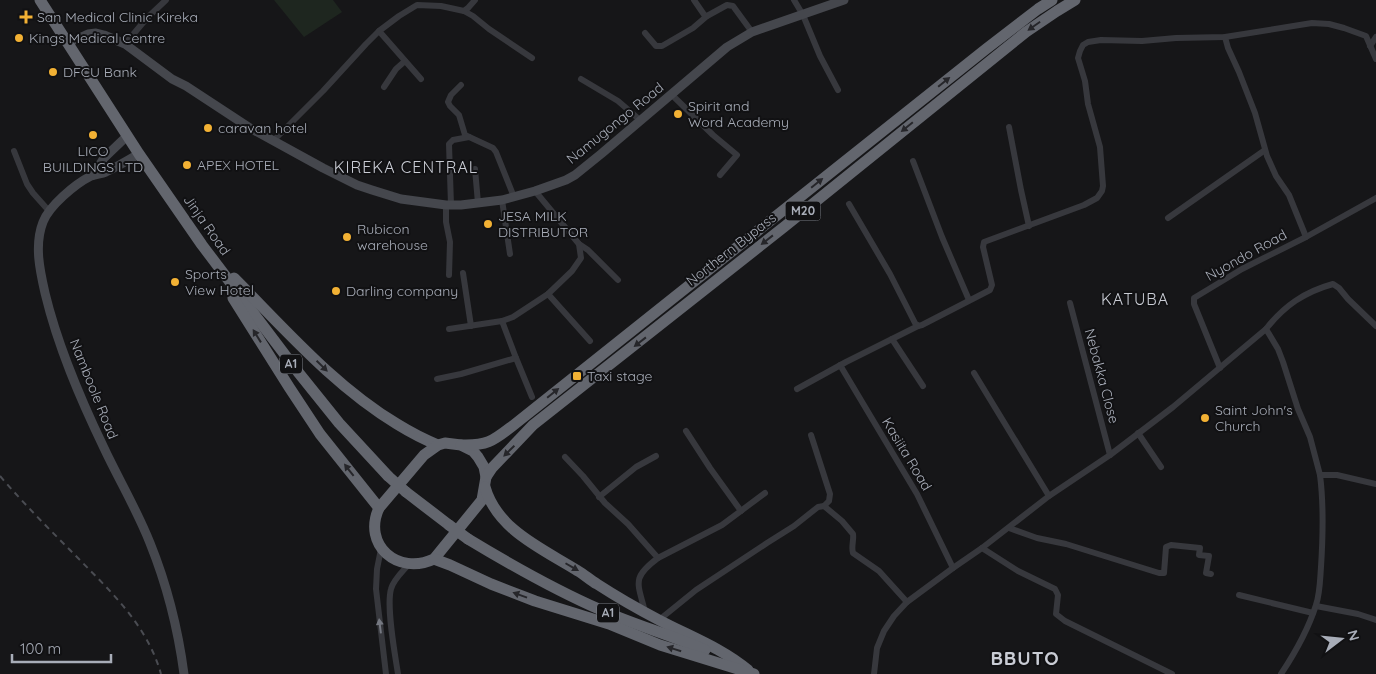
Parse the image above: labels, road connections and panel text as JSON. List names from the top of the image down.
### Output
{
  "streets": {
    "highway": [
      "M20",
      "Jinja Road",
      "Northern Bypass",
      "A1"
    ],
    "main road": ["Namugongo Road", "Namboole Road"],
    "street": ["Nyondo Road", "Nebakka Close", "Kasiita Road"]
  },
  "crossings": [
    ["Namugongo Road", "Jinja Road"],
    ["Jinja Road", "Namboole Road"]
  ],
  "districts": ["KIREKA CENTRAL", "KATUBA", "BBUTO"],
  "places": {
    "health": ["San Medical Clinic Kireka"],
    "other": [
      "Kings Medical Centre",
      "DFCU Bank",
      "Spirit and Word Academy",
      "caravan hotel",
      "LICO BUILDINGS LTD",
      "APEX HOTEL",
      "JESA MILK DISTRIBUTOR",
      "Rubicon warehouse",
      "Sports View Hotel",
      "Darling company",
      "Saint John's Church"
    ],
    "transit": ["Taxi stage"]
  },
  "scale_bar": "100 m",
  "north": "right"
}
